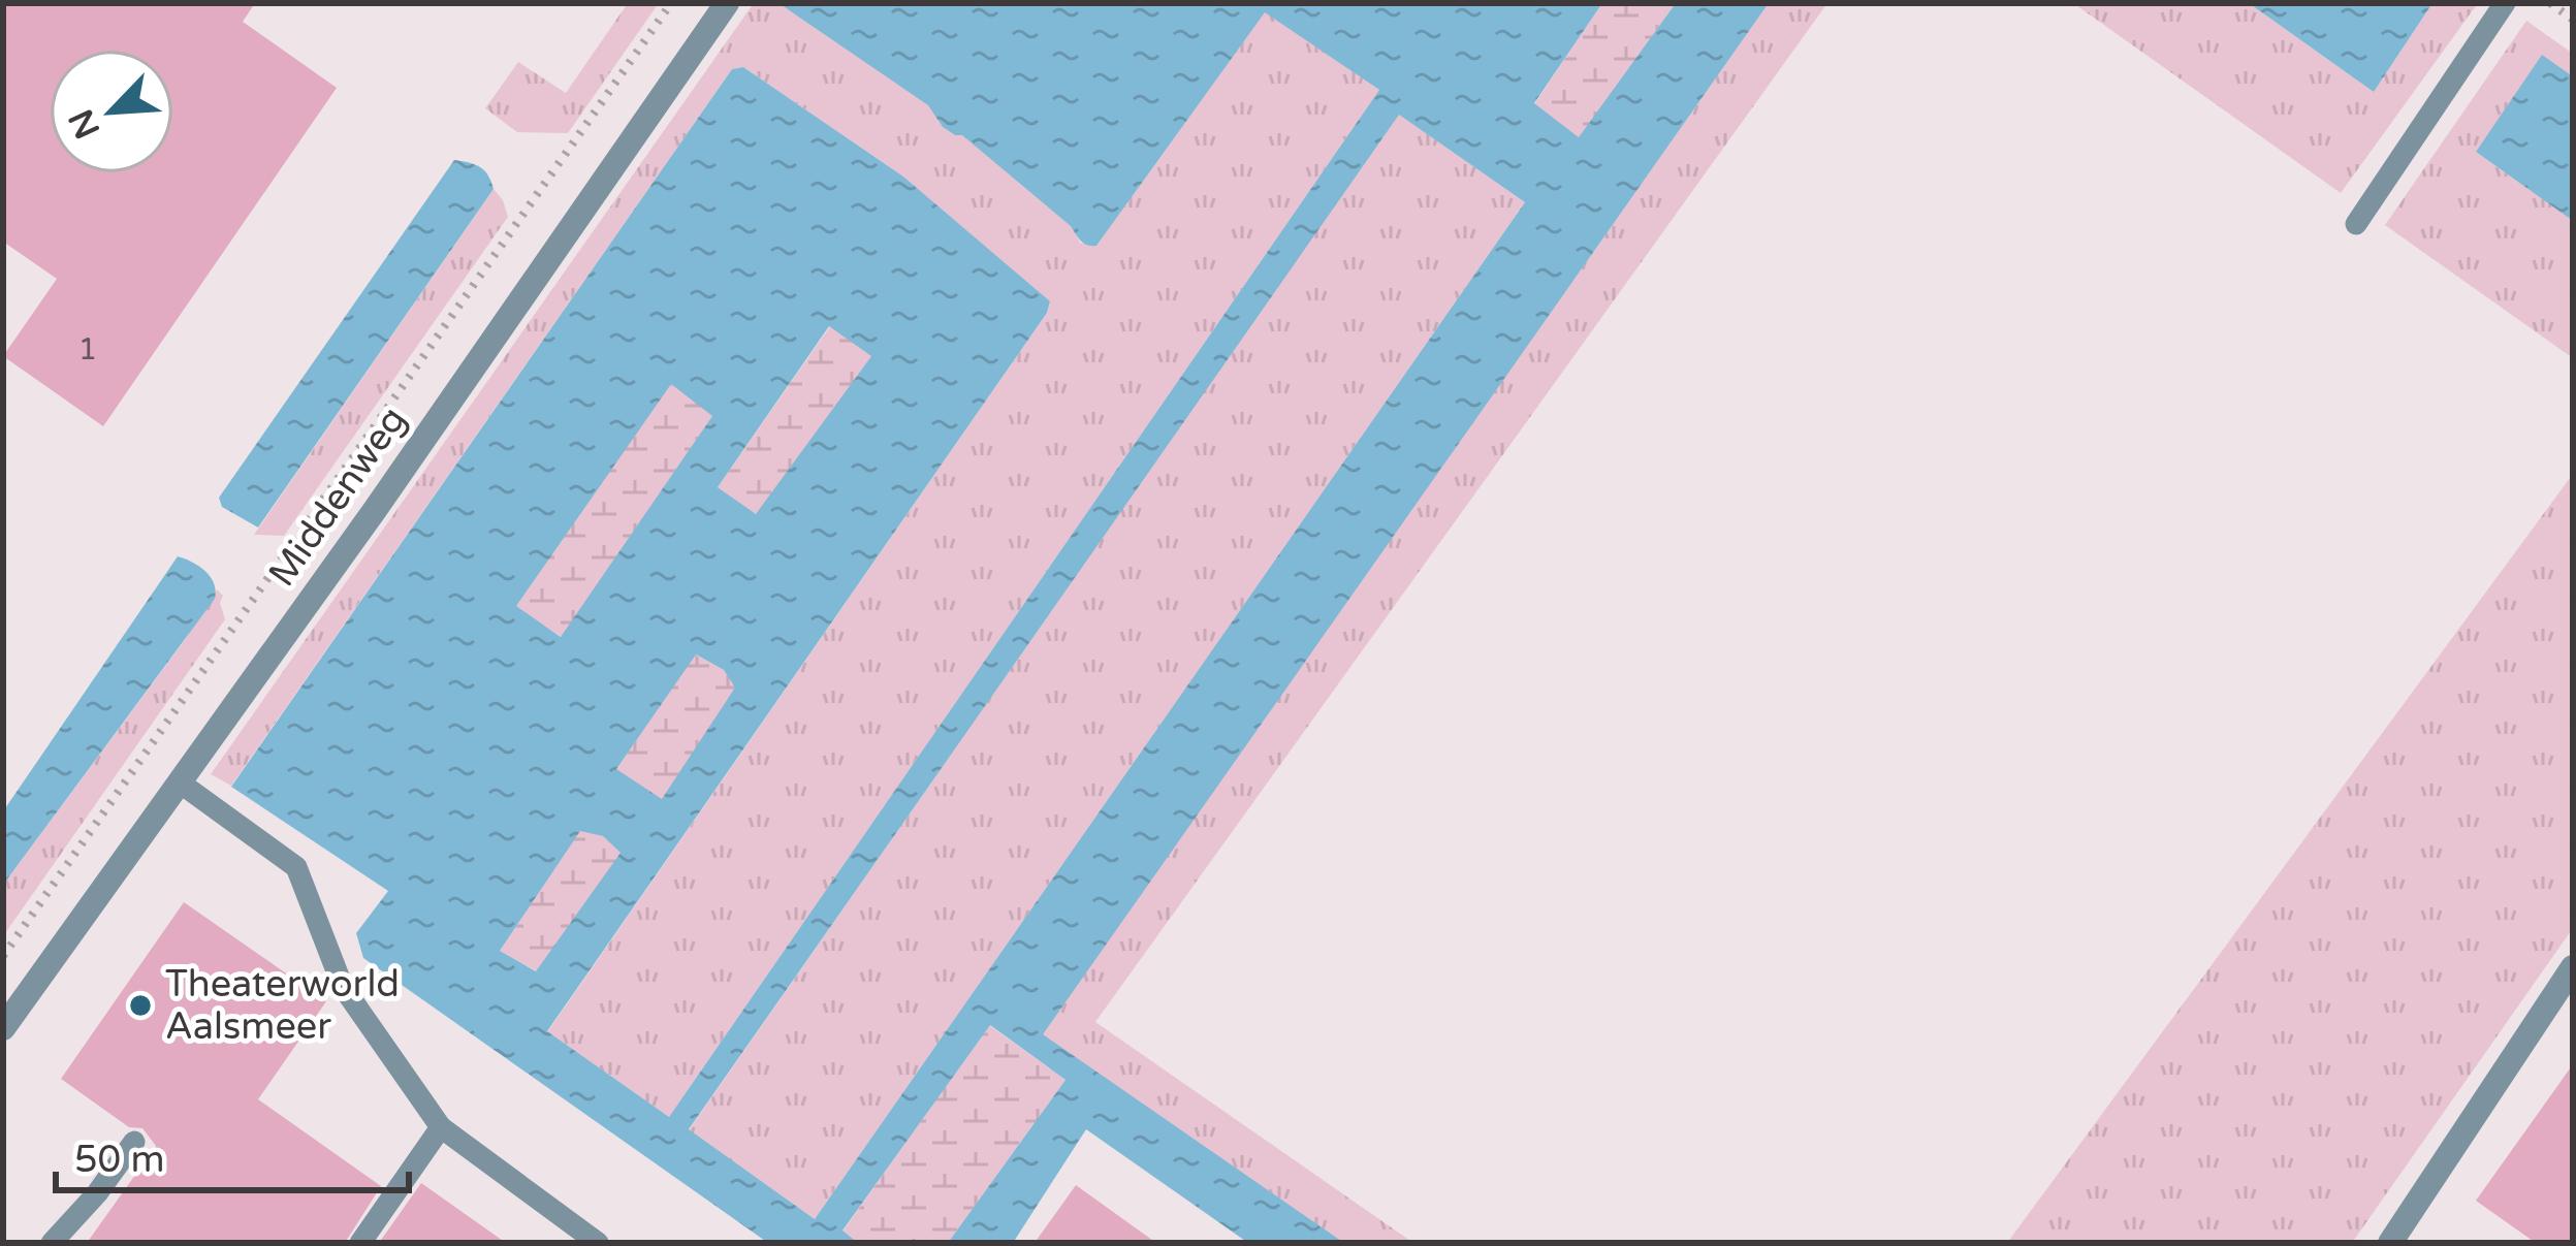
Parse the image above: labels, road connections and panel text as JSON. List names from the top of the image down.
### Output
{
  "streets": {
    "street": ["Middenweg"]
  },
  "places": ["Theaterworld Aalsmeer"],
  "house_numbers": ["1"],
  "scale_bar": "50 m",
  "north": "bottom left"
}
